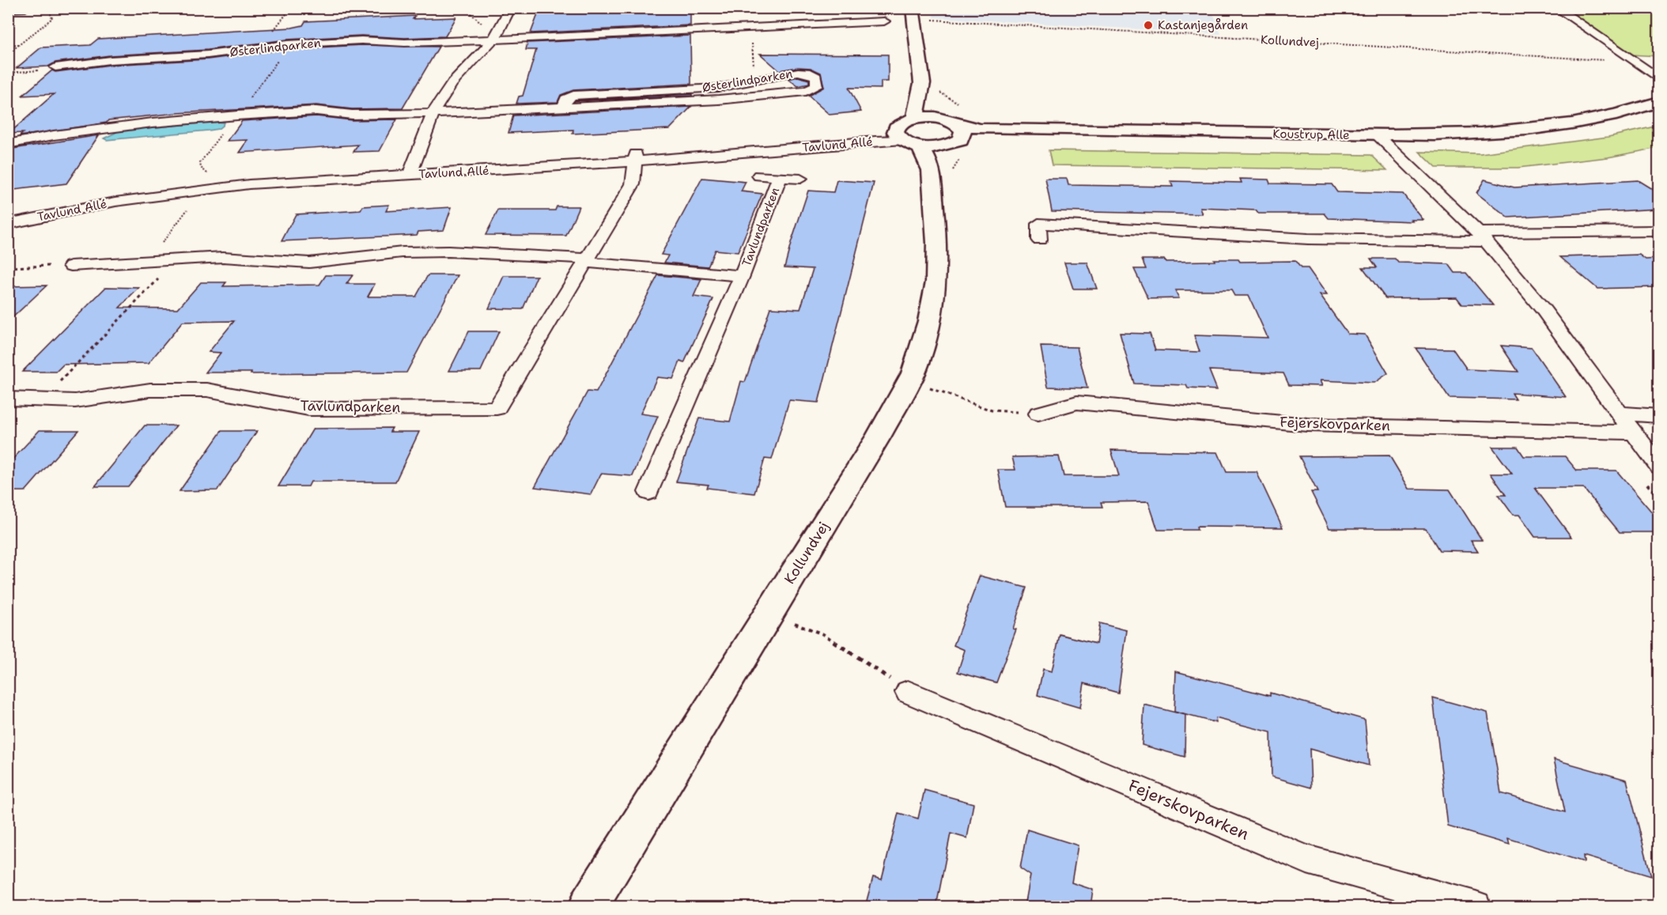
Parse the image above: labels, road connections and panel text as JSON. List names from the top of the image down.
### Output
{
  "streets": {
    "street": [
      "Kollundvej",
      "Østerlindparken",
      "Koustrup Alle",
      "Tavlund Allé",
      "Tavlundparken",
      "Fejerskovparken"
    ]
  },
  "crossings": [
    ["Kollundvej", "Tavlund Allé"],
    ["Tavlund Allé", "Tavlundparken"]
  ],
  "places": ["Kastanjegården"]
}
